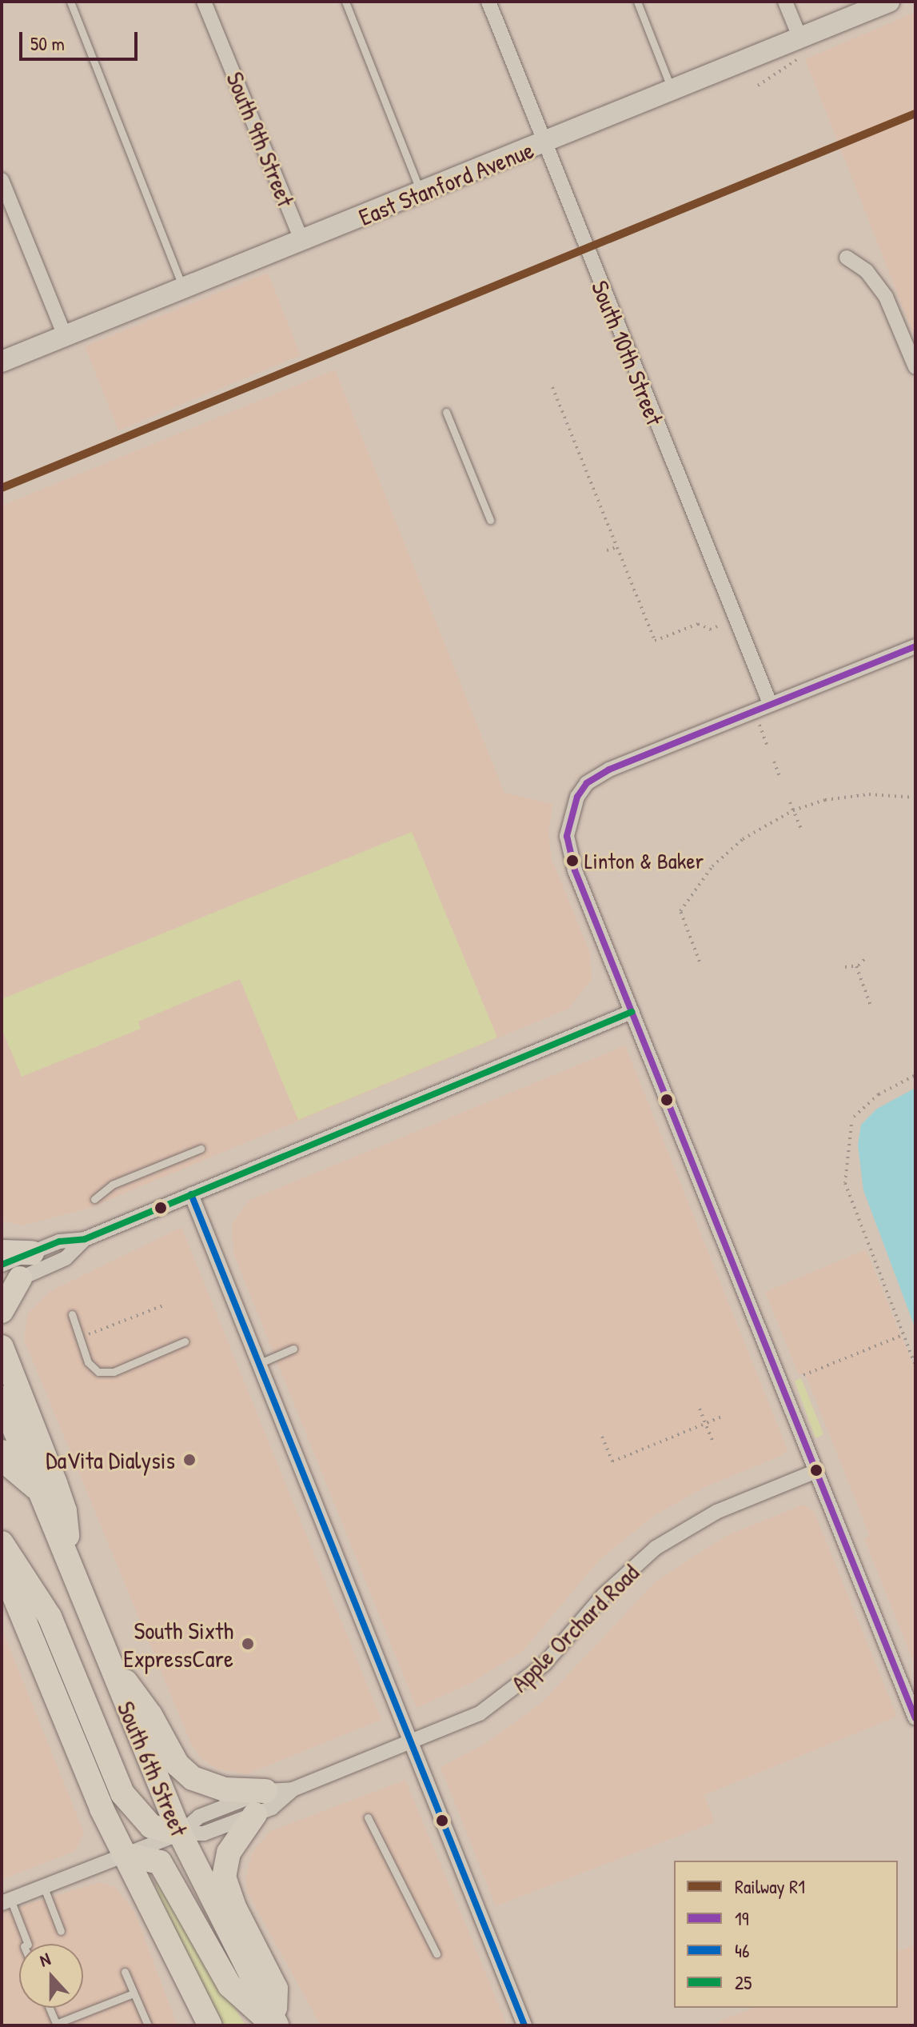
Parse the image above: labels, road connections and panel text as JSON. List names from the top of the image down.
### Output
{
  "streets": {
    "main road": ["East Stanford Avenue", "South 6th Street"],
    "street": ["South 9th Street", "South 10th Street", "Apple Orchard Road"]
  },
  "crossings": [
    ["South 9th Street", "East Stanford Avenue"],
    ["East Stanford Avenue", "South 10th Street"],
    ["Apple Orchard Road", "South 6th Street"]
  ],
  "places": ["Linton & Baker", "DaVita Dialysis", "South Sixth ExpressCare"],
  "lines": [
    "rail line R1",
    "transit line 19",
    "transit line 25",
    "transit line 46"
  ],
  "legend": [
    "Railway R1",
    "19",
    "46",
    "25"
  ],
  "scale_bar": "50 m",
  "north": "top"
}
